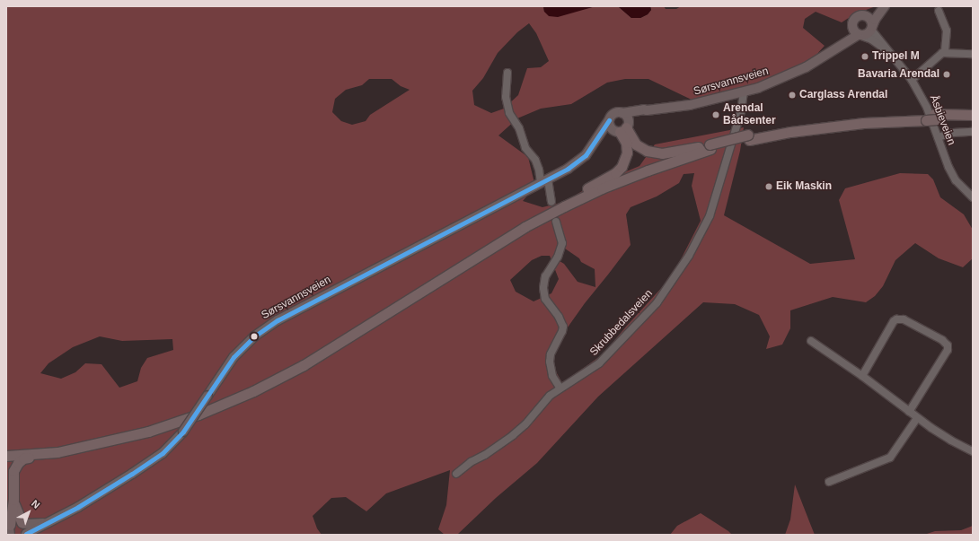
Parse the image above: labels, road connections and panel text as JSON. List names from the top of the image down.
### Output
{
  "streets": {
    "main road": ["Sørsvannsveien"],
    "street": ["Åsbieveien", "Skrubbedalsveien"]
  },
  "crossings": [
    ["Sørsvannsveien", "Åsbieveien"],
    ["Sørsvannsveien", "Skrubbedalsveien"]
  ],
  "places": [
    "Trippel M",
    "Bavaria Arendal",
    "Carglass Arendal",
    "Arendal Bådsenter",
    "Eik Maskin"
  ],
  "north": "top right"
}
